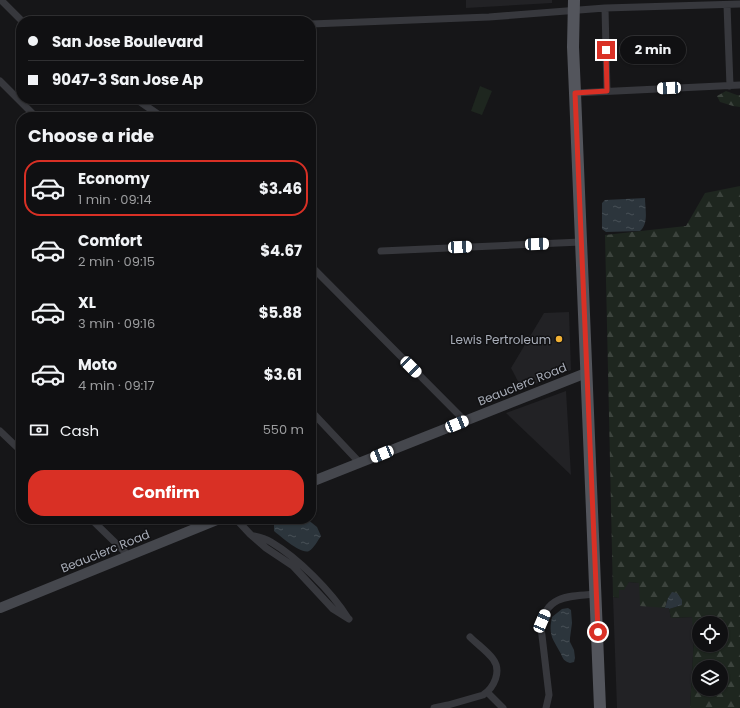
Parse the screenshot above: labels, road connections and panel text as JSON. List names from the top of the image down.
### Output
{
  "streets": {
    "street": ["Beauclerc Road"]
  },
  "places": ["Lewis Pertroleum"],
  "page": {
    "banner": ["San Jose Boulevard", "9047-3 San Jose Ap"],
    "bubble": "2 min",
    "heading": "Choose a ride",
    "list": [
      {
        "name": "Economy",
        "note": "1 min · 09:14",
        "value": "$3.46"
      },
      {
        "name": "Comfort",
        "note": "2 min · 09:15",
        "value": "$4.67"
      },
      {
        "name": "XL",
        "note": "3 min · 09:16",
        "value": "$5.88"
      },
      {
        "name": "Moto",
        "note": "4 min · 09:17",
        "value": "$3.61"
      }
    ],
    "pay": ["Cash", "550 m"],
    "buttons": "Confirm"
  }
}
